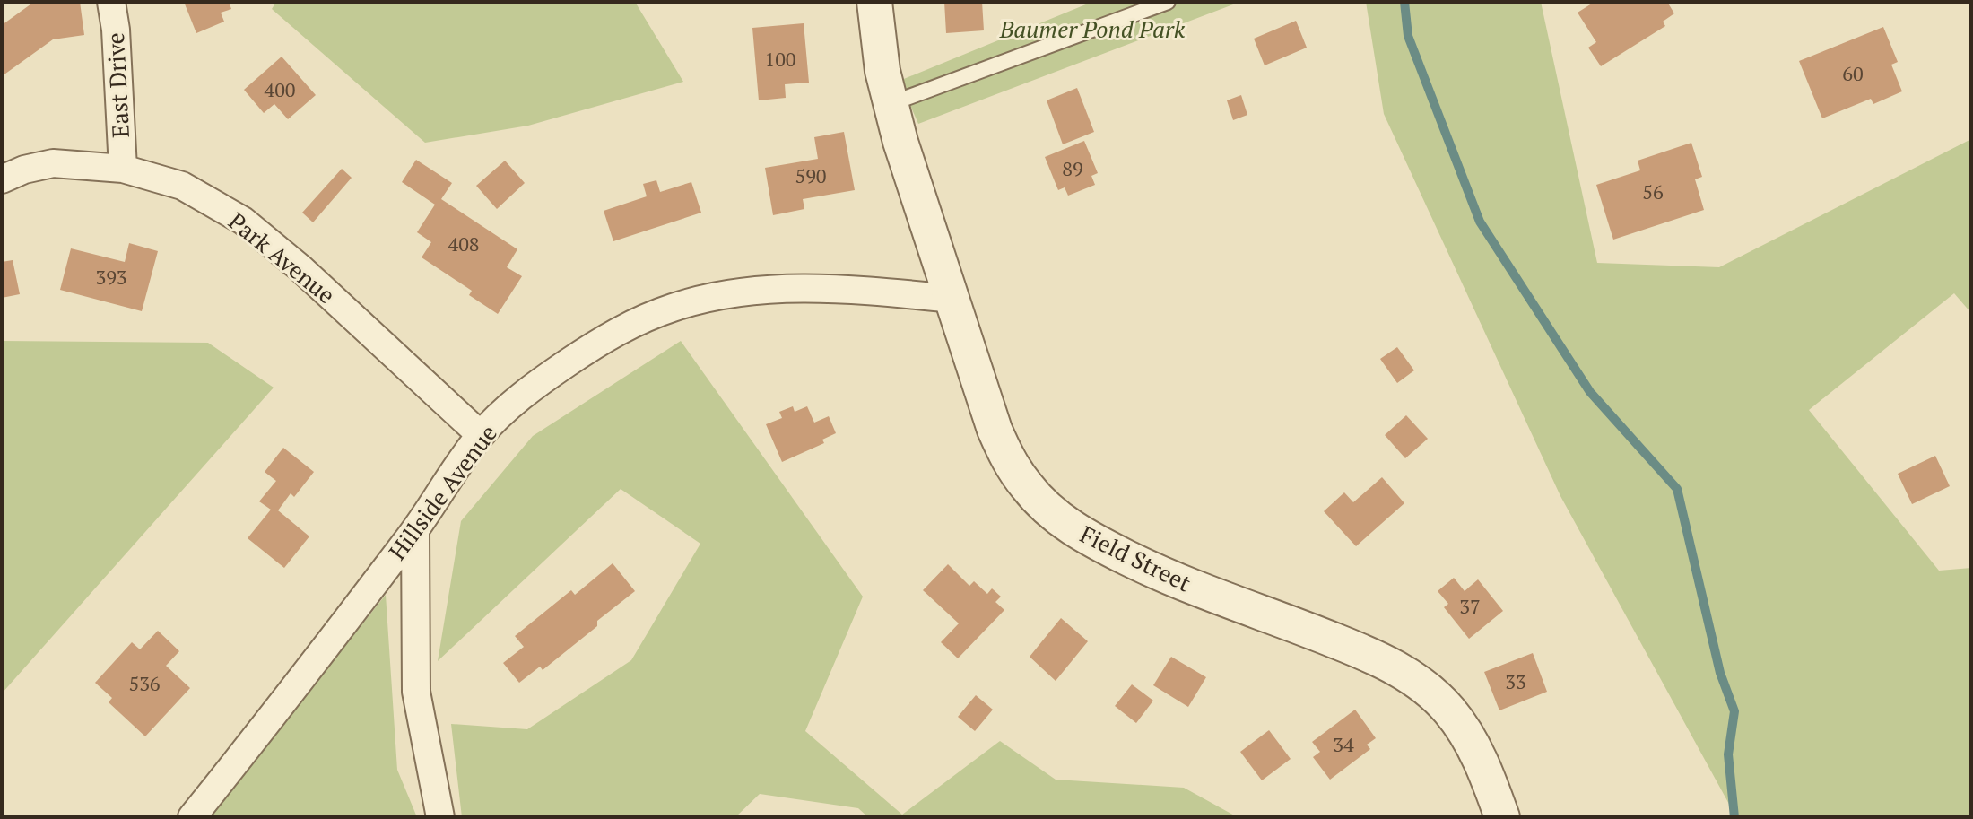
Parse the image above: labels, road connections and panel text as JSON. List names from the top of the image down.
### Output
{
  "streets": {
    "street": [
      "East Drive",
      "Park Avenue",
      "Hillside Avenue",
      "Field Street"
    ]
  },
  "crossings": [
    ["East Drive", "Park Avenue"],
    ["Park Avenue", "Hillside Avenue"],
    ["Hillside Avenue", "Field Street"]
  ],
  "parks": ["Baumer Pond Park"],
  "house_numbers": [
    "100",
    "60",
    "400",
    "89",
    "590",
    "56",
    "408",
    "393",
    "37",
    "33",
    "536",
    "34"
  ]
}
